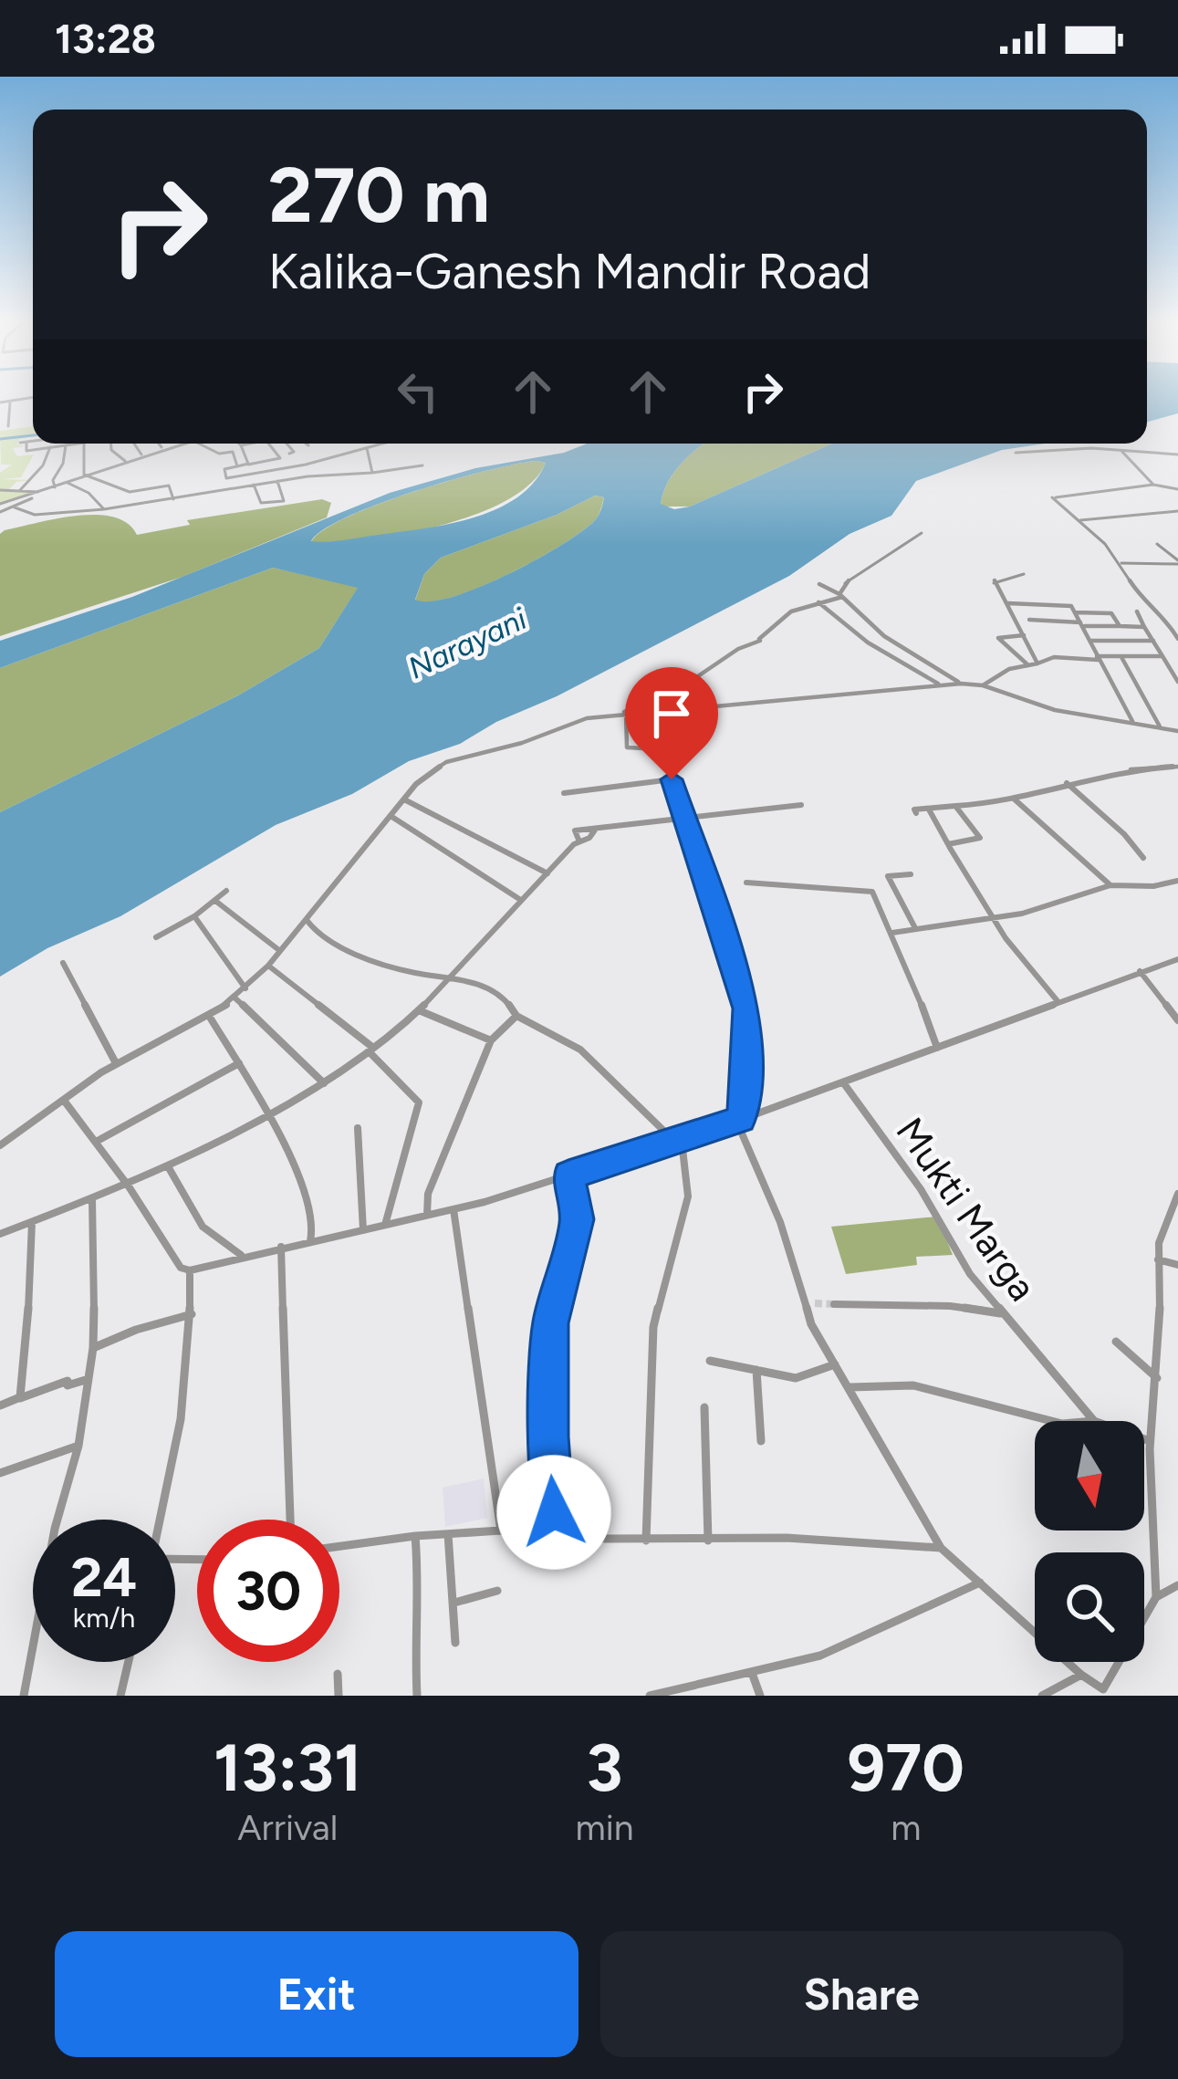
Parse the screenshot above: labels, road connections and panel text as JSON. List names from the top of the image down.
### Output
{
  "streets": {
    "street": ["Mukti Marga"]
  },
  "water": ["Narayani"],
  "north": "bottom",
  "page": {
    "status": "13:28",
    "turn": ["270 m", "Kalika-Ganesh Mandir Road"],
    "speed": "24 km/h",
    "limit": "30",
    "eta": [
      "13:31",
      "Arrival",
      "3",
      "min",
      "970",
      "m"
    ],
    "buttons": ["Exit", "Share"]
  }
}
